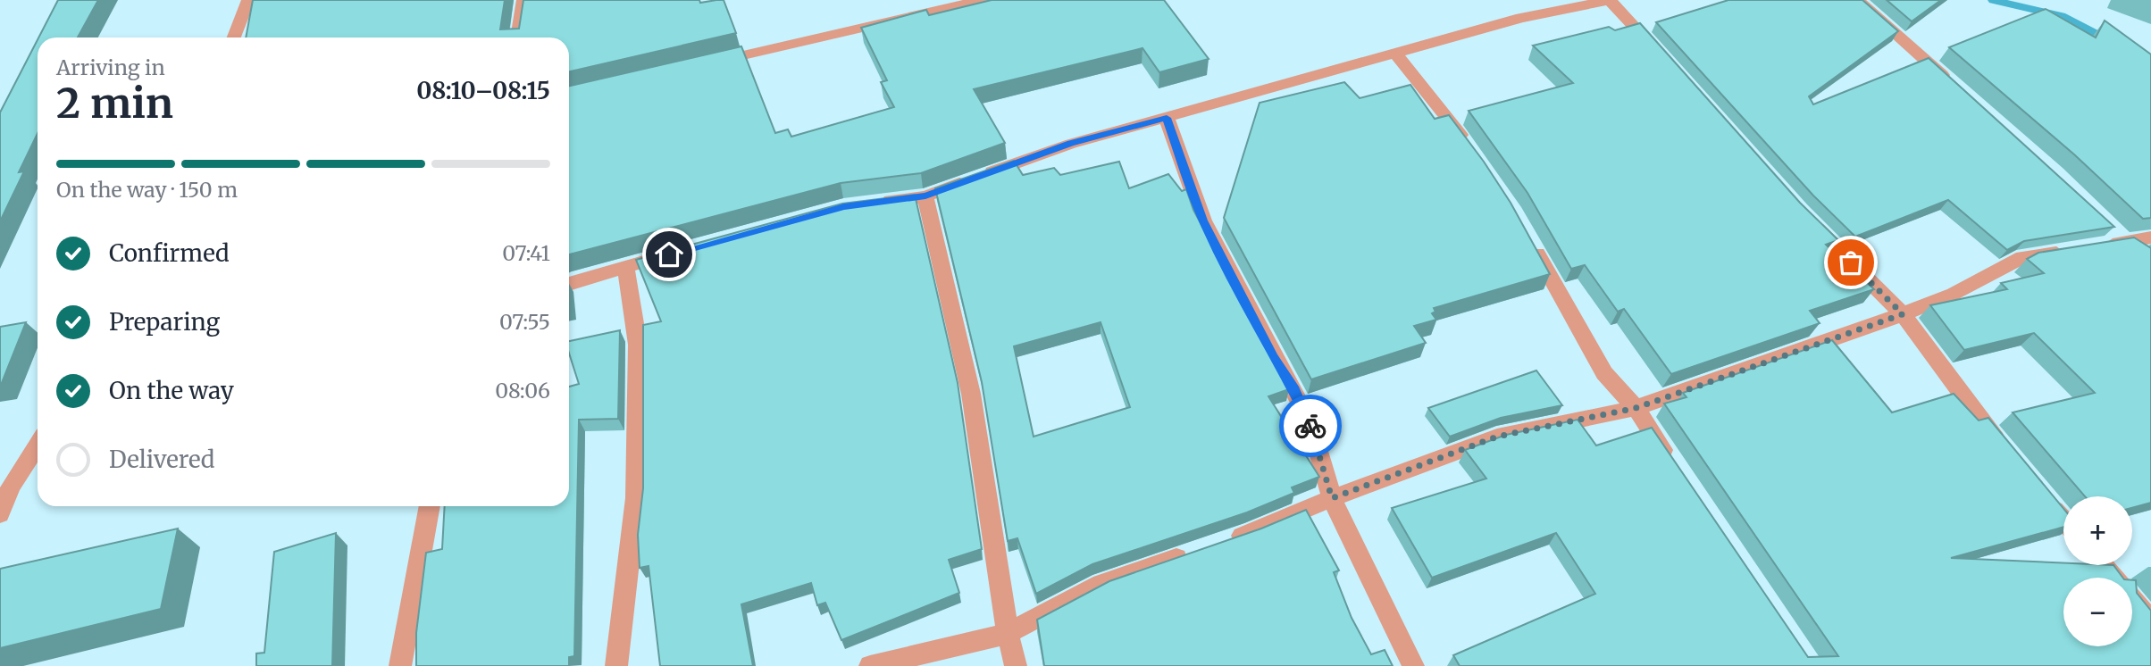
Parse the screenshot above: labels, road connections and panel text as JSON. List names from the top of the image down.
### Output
{
  "page": {
    "heading": ["2 min", "Arriving in", "08:10–08:15"],
    "bar": "On the way · 150 m",
    "list": [
      ["Confirmed", "07:41"],
      ["Preparing", "07:55"],
      ["On the way", "08:06"],
      "Delivered"
    ],
    "map_buttons": ["+", "−"]
  }
}
